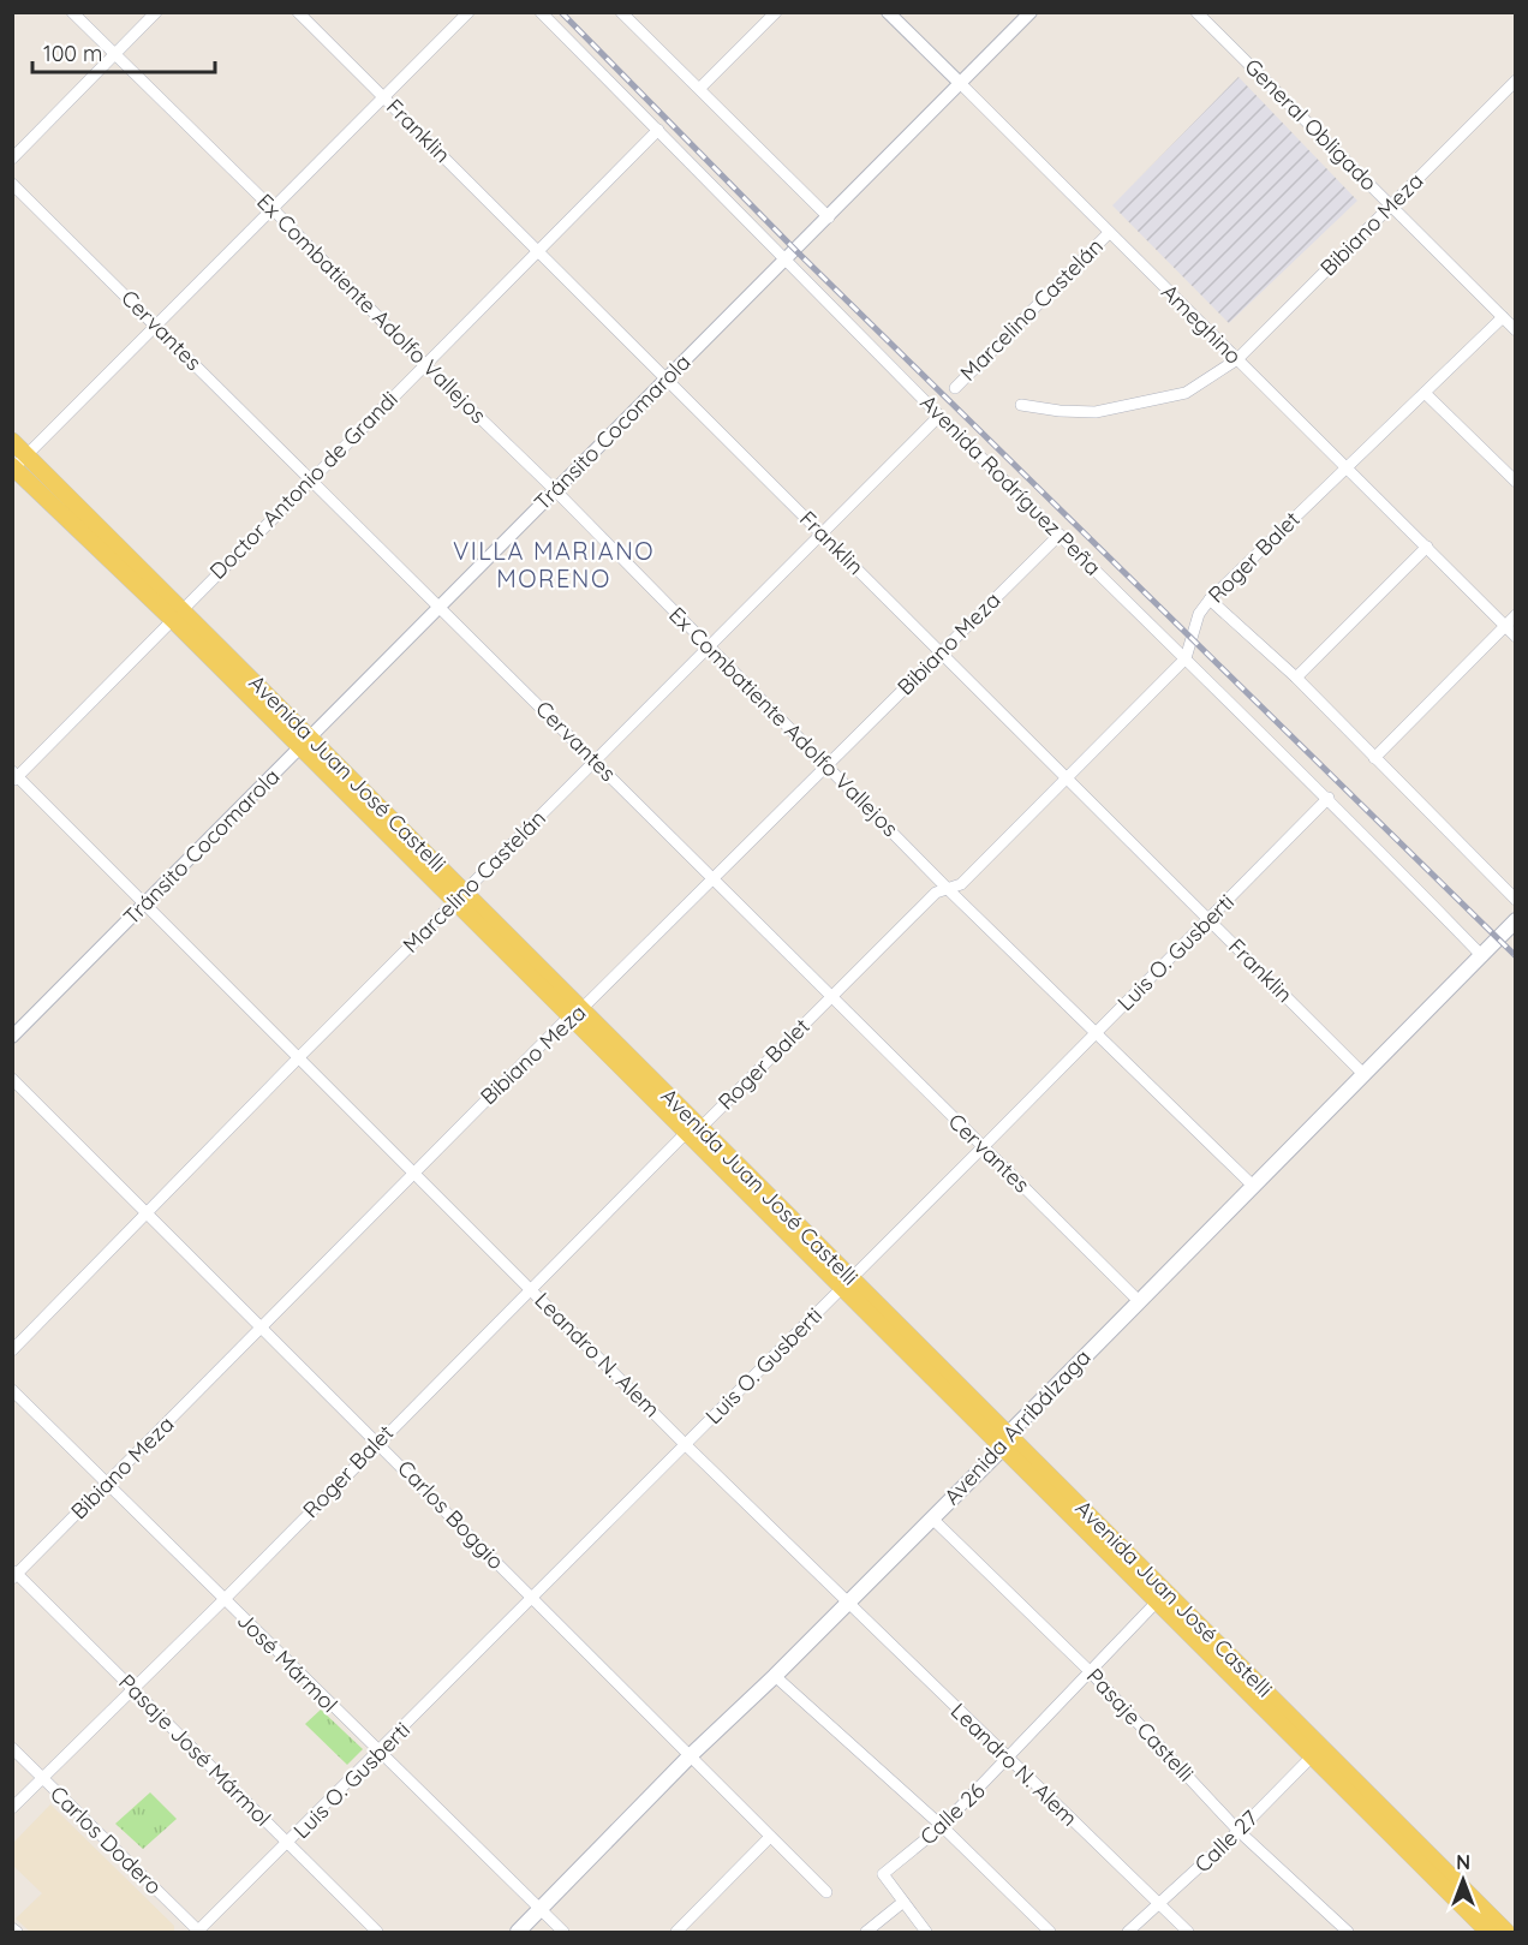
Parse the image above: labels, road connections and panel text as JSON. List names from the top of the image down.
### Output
{
  "streets": {
    "main road": ["Avenida Juan José Castelli", "Avenida Arribálzaga"],
    "street": [
      "General Obligado",
      "Franklin",
      "Bibiano Meza",
      "Ex Combatiente Adolfo Vallejos",
      "Marcelino Castelán",
      "Ameghino",
      "Cervantes",
      "Tránsito Cocomarola",
      "Doctor Antonio de Grandi",
      "Avenida Rodríguez Peña",
      "Roger Balet",
      "Luis O. Gusberti",
      "Leandro N. Alem",
      "Carlos Boggio",
      "José Mármol",
      "Pasaje Castelli",
      "Pasaje José Mármol",
      "Calle 26",
      "Carlos Dodero",
      "Calle 27"
    ]
  },
  "crossings": [
    ["General Obligado", "Bibiano Meza"],
    ["General Obligado", "Roger Balet"],
    ["Franklin", "Bibiano Meza"],
    ["Franklin", "Marcelino Castelán"],
    ["Franklin", "Tránsito Cocomarola"],
    ["Franklin", "Doctor Antonio de Grandi"],
    ["Franklin", "Roger Balet"],
    ["Franklin", "Luis O. Gusberti"],
    ["Franklin", "Avenida Arribálzaga"],
    ["Bibiano Meza", "Ex Combatiente Adolfo Vallejos"],
    ["Bibiano Meza", "Ameghino"],
    ["Bibiano Meza", "Cervantes"],
    ["Bibiano Meza", "Avenida Rodríguez Peña"],
    ["Bibiano Meza", "Avenida Juan José Castelli"],
    ["Bibiano Meza", "Leandro N. Alem"],
    ["Bibiano Meza", "Carlos Boggio"],
    ["Bibiano Meza", "José Mármol"],
    ["Bibiano Meza", "Pasaje José Mármol"],
    ["Ex Combatiente Adolfo Vallejos", "Marcelino Castelán"],
    ["Ex Combatiente Adolfo Vallejos", "Tránsito Cocomarola"],
    ["Ex Combatiente Adolfo Vallejos", "Doctor Antonio de Grandi"],
    ["Ex Combatiente Adolfo Vallejos", "Roger Balet"],
    ["Ex Combatiente Adolfo Vallejos", "Luis O. Gusberti"],
    ["Ex Combatiente Adolfo Vallejos", "Avenida Arribálzaga"],
    ["Marcelino Castelán", "Ameghino"],
    ["Marcelino Castelán", "Cervantes"],
    ["Marcelino Castelán", "Avenida Rodríguez Peña"],
    ["Marcelino Castelán", "Avenida Juan José Castelli"],
    ["Marcelino Castelán", "Leandro N. Alem"],
    ["Marcelino Castelán", "Carlos Boggio"],
    ["Ameghino", "Tránsito Cocomarola"],
    ["Ameghino", "Roger Balet"],
    ["Cervantes", "Tránsito Cocomarola"],
    ["Cervantes", "Doctor Antonio de Grandi"],
    ["Cervantes", "Roger Balet"],
    ["Cervantes", "Luis O. Gusberti"],
    ["Cervantes", "Avenida Arribálzaga"],
    ["Tránsito Cocomarola", "Avenida Rodríguez Peña"],
    ["Tránsito Cocomarola", "Avenida Juan José Castelli"],
    ["Tránsito Cocomarola", "Leandro N. Alem"],
    ["Doctor Antonio de Grandi", "Avenida Rodríguez Peña"],
    ["Doctor Antonio de Grandi", "Avenida Juan José Castelli"],
    ["Doctor Antonio de Grandi", "Leandro N. Alem"],
    ["Avenida Rodríguez Peña", "Roger Balet"],
    ["Avenida Rodríguez Peña", "Luis O. Gusberti"],
    ["Avenida Rodríguez Peña", "Avenida Arribálzaga"],
    ["Roger Balet", "Avenida Juan José Castelli"],
    ["Roger Balet", "Leandro N. Alem"],
    ["Roger Balet", "Carlos Boggio"],
    ["Roger Balet", "José Mármol"],
    ["Roger Balet", "Pasaje José Mármol"],
    ["Roger Balet", "Carlos Dodero"],
    ["Avenida Juan José Castelli", "Luis O. Gusberti"],
    ["Avenida Juan José Castelli", "Avenida Arribálzaga"],
    ["Avenida Juan José Castelli", "Calle 26"],
    ["Avenida Juan José Castelli", "Calle 27"],
    ["Luis O. Gusberti", "Leandro N. Alem"],
    ["Luis O. Gusberti", "Carlos Boggio"],
    ["Luis O. Gusberti", "José Mármol"],
    ["Luis O. Gusberti", "Pasaje José Mármol"],
    ["Luis O. Gusberti", "Carlos Dodero"],
    ["Leandro N. Alem", "Avenida Arribálzaga"],
    ["Leandro N. Alem", "Calle 26"],
    ["Leandro N. Alem", "Calle 27"],
    ["Avenida Arribálzaga", "Carlos Boggio"],
    ["Avenida Arribálzaga", "José Mármol"],
    ["Avenida Arribálzaga", "Pasaje Castelli"],
    ["Pasaje Castelli", "Calle 26"],
    ["Pasaje Castelli", "Calle 27"]
  ],
  "districts": ["VILLA MARIANO MORENO"],
  "scale_bar": "100 m",
  "north": "top"
}
